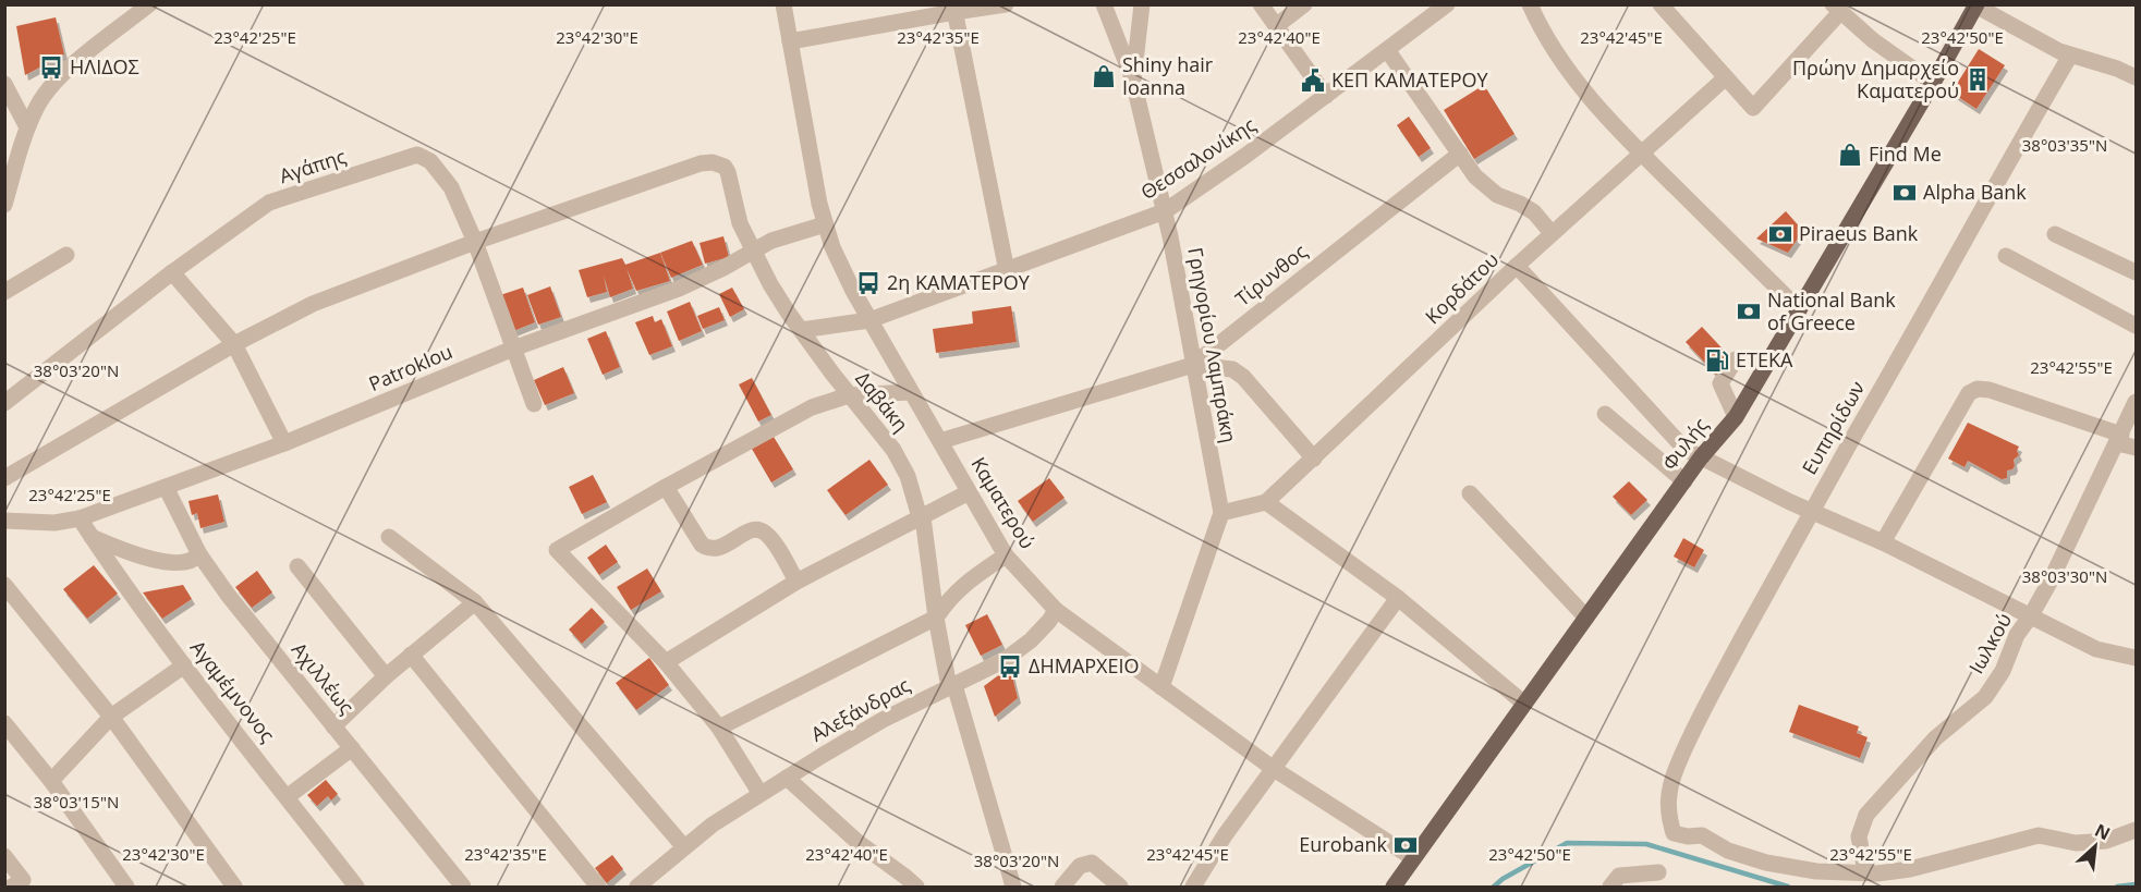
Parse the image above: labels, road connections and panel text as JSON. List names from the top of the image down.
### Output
{
  "streets": {
    "main road": ["Φυλής"],
    "street": [
      "Θεσσαλονίκης",
      "Αγάπης",
      "Τίρυνθος",
      "Κορδάτου",
      "Γρηγορίου Λαμπράκη",
      "Patroklou",
      "Δαβάκη",
      "Ευπηρίδων",
      "Καματερού",
      "Ιωλκού",
      "Αχιλλέως",
      "Αγαμέμνονος",
      "Αλεξάνδρας"
    ]
  },
  "crossings": [
    ["Θεσσαλονίκης", "Γρηγορίου Λαμπράκη"],
    ["Θεσσαλονίκης", "Δαβάκη"],
    ["Θεσσαλονίκης", "Καματερού"],
    ["Αγάπης", "Patroklou"],
    ["Αγάπης", "Δαβάκη"],
    ["Τίρυνθος", "Γρηγορίου Λαμπράκη"],
    ["Τίρυνθος", "Καματερού"],
    ["Κορδάτου", "Γρηγορίου Λαμπράκη"],
    ["Γρηγορίου Λαμπράκη", "Καματερού"],
    ["Patroklou", "Δαβάκη"],
    ["Patroklou", "Καματερού"],
    ["Patroklou", "Αχιλλέως"],
    ["Patroklou", "Αγαμέμνονος"],
    ["Δαβάκη", "Αλεξάνδρας"],
    ["Ευπηρίδων", "Ιωλκού"],
    ["Φυλής", "Καματερού"],
    ["Καματερού", "Αλεξάνδρας"]
  ],
  "places": {
    "bus stop": ["ΗΛΙΔΟΣ", "2η ΚΑΜΑΤΕΡΟΥ", "ΔΗΜΑΡΧΕΙΟ"],
    "shop": ["Shiny hair Ioanna", "Find Me"],
    "building": ["Πρώην Δημαρχείο Καματερού"],
    "public building": ["ΚΕΠ ΚΑΜΑΤΕΡΟΥ"],
    "bank": [
      "Alpha Bank",
      "Piraeus Bank",
      "National Bank of Greece",
      "Eurobank"
    ],
    "fuel station": ["ΕΤΕΚΑ"]
  },
  "north": "top right",
  "coordinates": [
    "23°42'25\"E",
    "23°42'30\"E",
    "23°42'35\"E",
    "23°42'40\"E",
    "23°42'45\"E",
    "23°42'50\"E",
    "38°03'35\"N",
    "23°42'55\"E",
    "38°03'20\"N",
    "38°03'30\"N",
    "38°03'15\"N"
  ]
}
